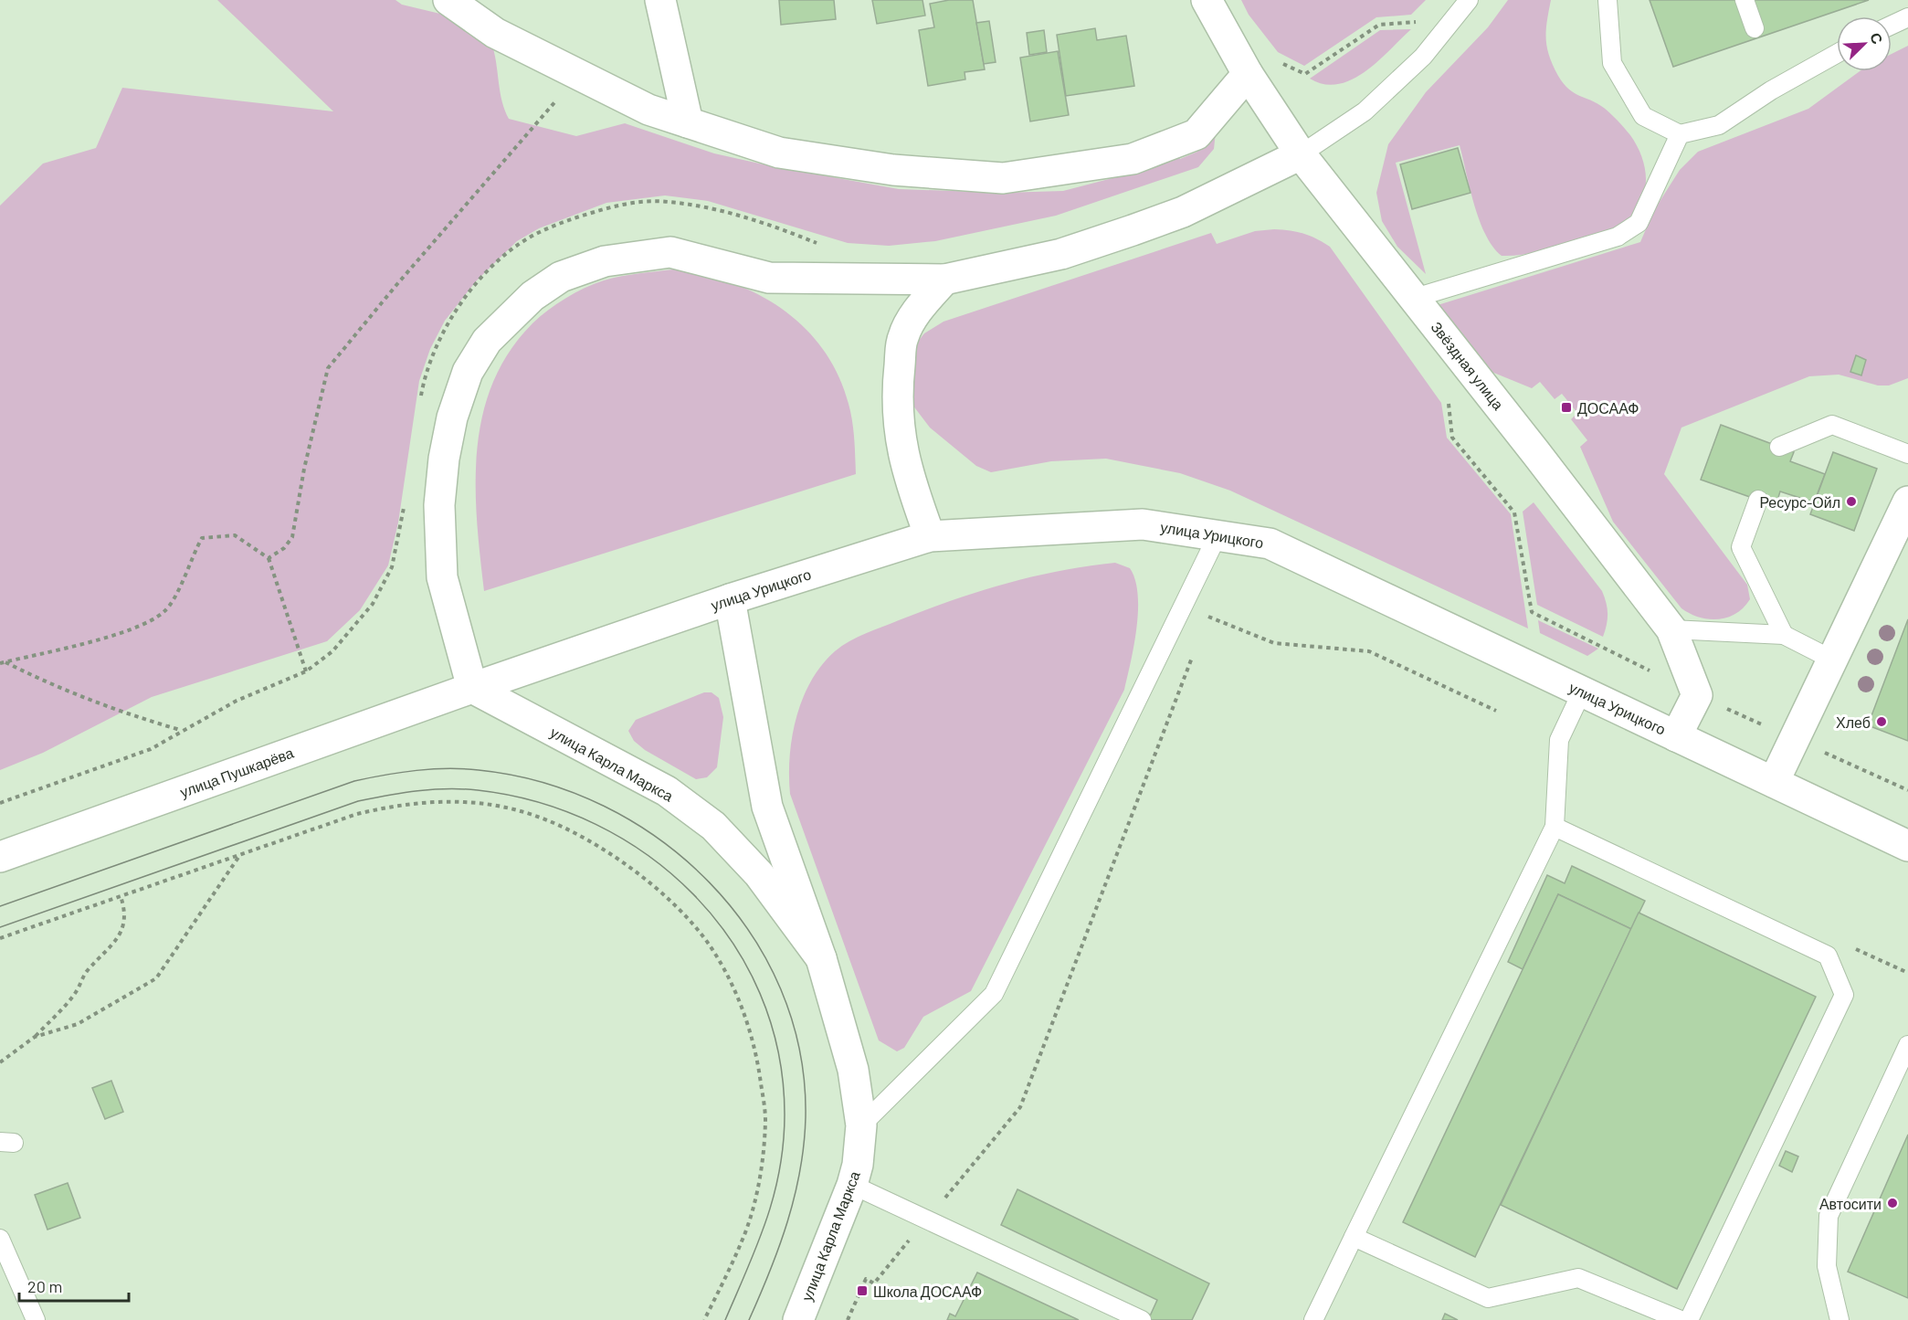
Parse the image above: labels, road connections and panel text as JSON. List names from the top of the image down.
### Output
{
  "streets": {
    "street": [
      "Звёздная улица",
      "улица Урицкого",
      "улица Карла Маркса",
      "улица Пушкарёва"
    ]
  },
  "crossings": [
    ["Звёздная улица", "улица Урицкого"],
    ["улица Урицкого", "улица Карла Маркса"],
    ["улица Урицкого", "улица Пушкарёва"],
    ["улица Карла Маркса", "улица Пушкарёва"]
  ],
  "places": {
    "transit": ["ДОСААФ", "Школа ДОСААФ"],
    "other": ["Ресурс-Ойл", "Хлеб", "Автосити"]
  },
  "scale_bar": "20 m",
  "north": "top right"
}
